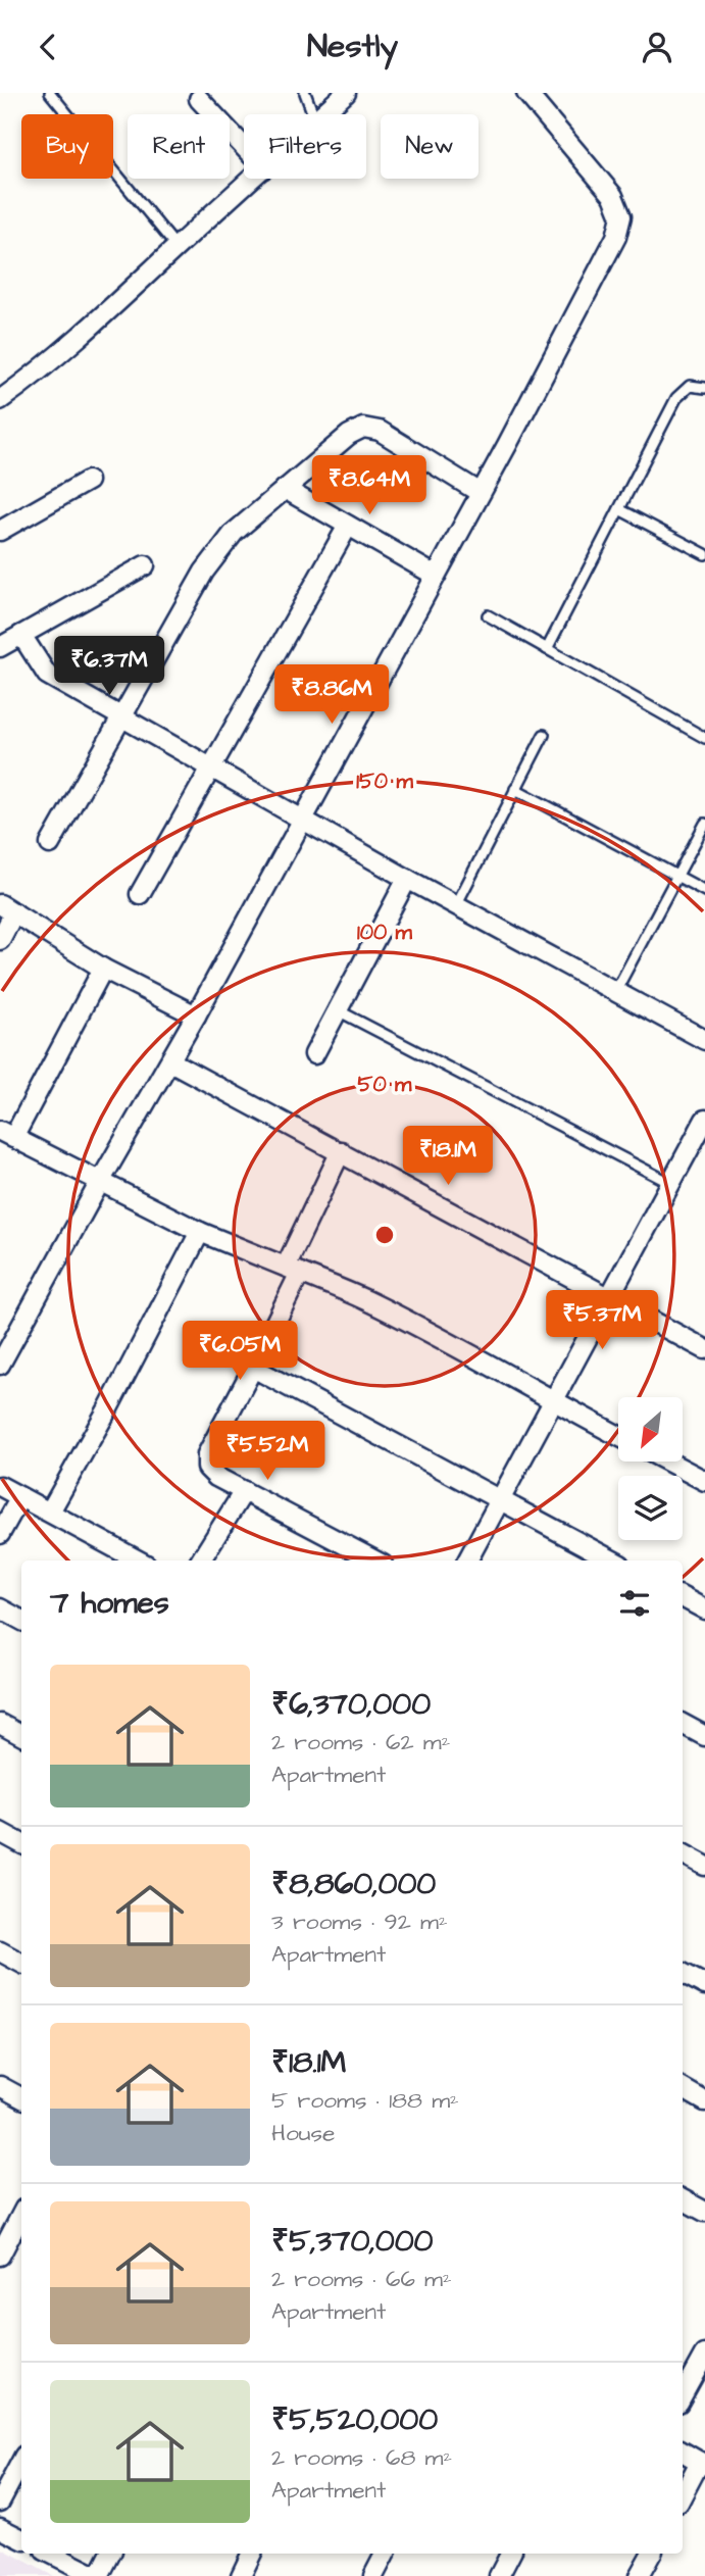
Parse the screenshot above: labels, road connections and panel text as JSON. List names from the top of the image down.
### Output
{
  "north": "bottom left",
  "page": {
    "header": "Nestly",
    "chip": [
      "Buy",
      "Rent",
      "Filters",
      "New"
    ],
    "price": [
      "₹8.64M",
      "₹6.37M",
      "₹8.86M",
      "₹18.1M",
      "₹5.37M",
      "₹6.05M",
      "₹5.52M"
    ],
    "heading": "7 homes",
    "list": [
      {
        "name": "₹6,370,000",
        "note": "2 rooms · 62 m² · Apartment"
      },
      {
        "name": "₹8,860,000",
        "note": "3 rooms · 92 m² · Apartment"
      },
      {
        "name": "₹18.1M",
        "note": "5 rooms · 188 m² · House"
      },
      {
        "name": "₹5,370,000",
        "note": "2 rooms · 66 m² · Apartment"
      },
      {
        "name": "₹5,520,000",
        "note": "2 rooms · 68 m² · Apartment"
      }
    ]
  },
  "rings": ["150 m", "100 m", "50 m"]
}
